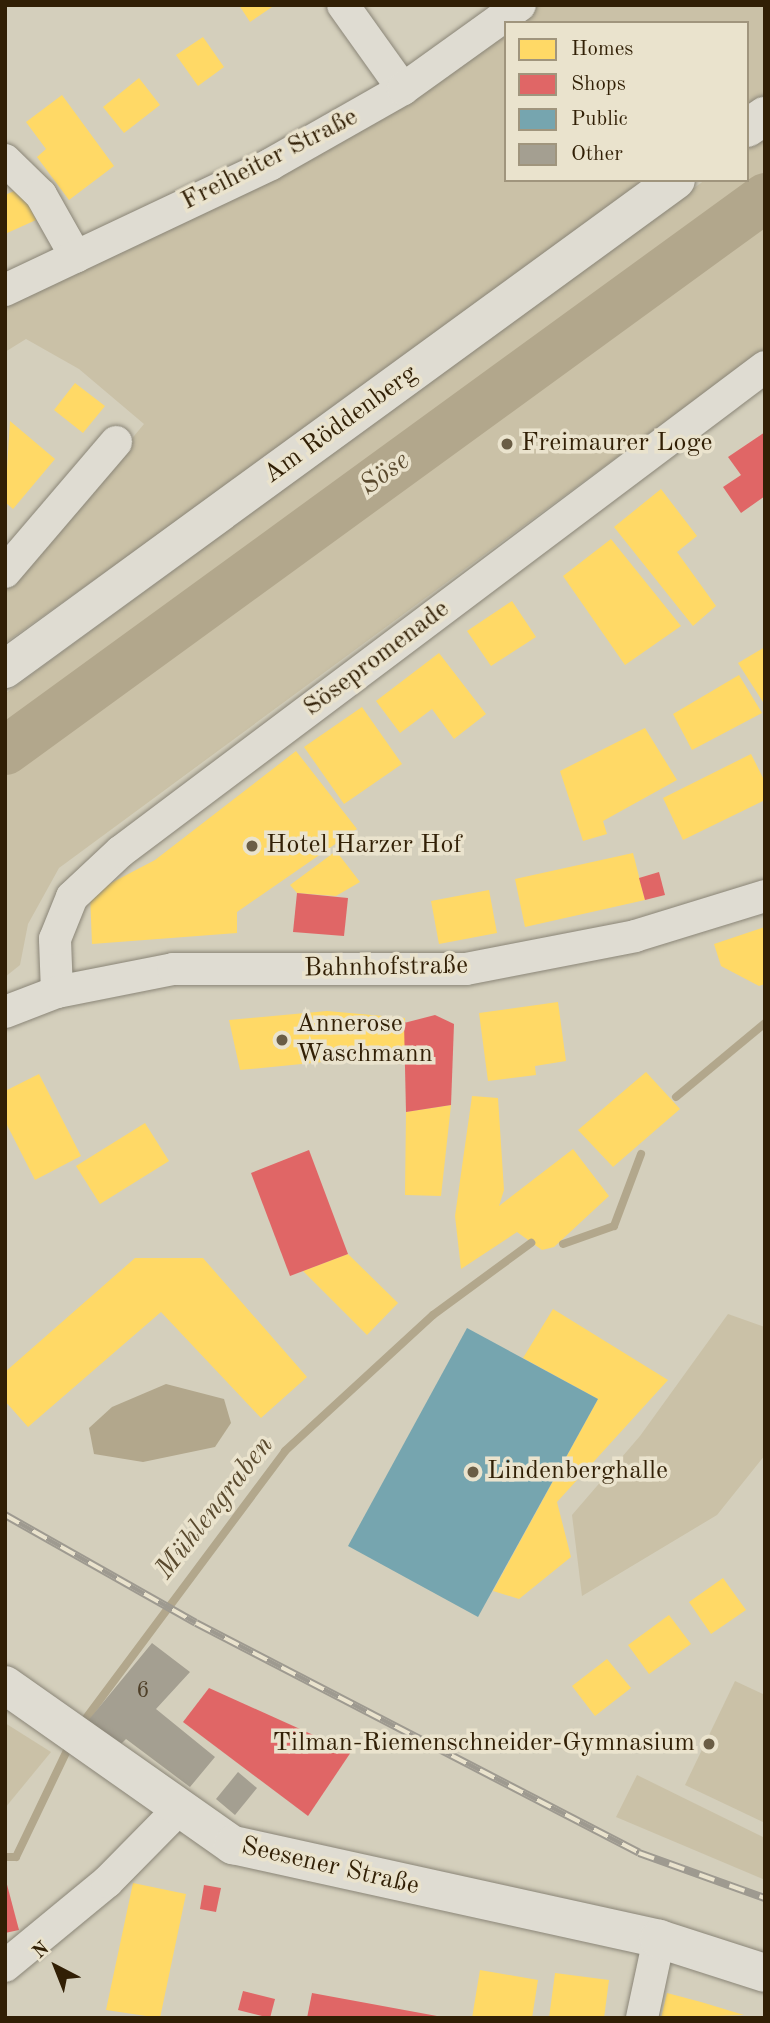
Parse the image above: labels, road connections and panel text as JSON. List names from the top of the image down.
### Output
{
  "streets": {
    "main road": ["Am Röddenberg", "Seesener Straße"],
    "street": ["Freiheiter Straße", "Sösepromenade", "Bahnhofstraße"]
  },
  "crossings": [
    ["Sösepromenade", "Bahnhofstraße"]
  ],
  "water": ["Söse", "Mühlengraben"],
  "places": [
    "Freimaurer Loge",
    "Hotel Harzer Hof",
    "Annerose Waschmann",
    "Lindenberghalle",
    "Tilman-Riemenschneider-Gymnasium"
  ],
  "house_numbers": ["6"],
  "legend": [
    "Homes",
    "Shops",
    "Public",
    "Other"
  ],
  "north": "top left"
}
